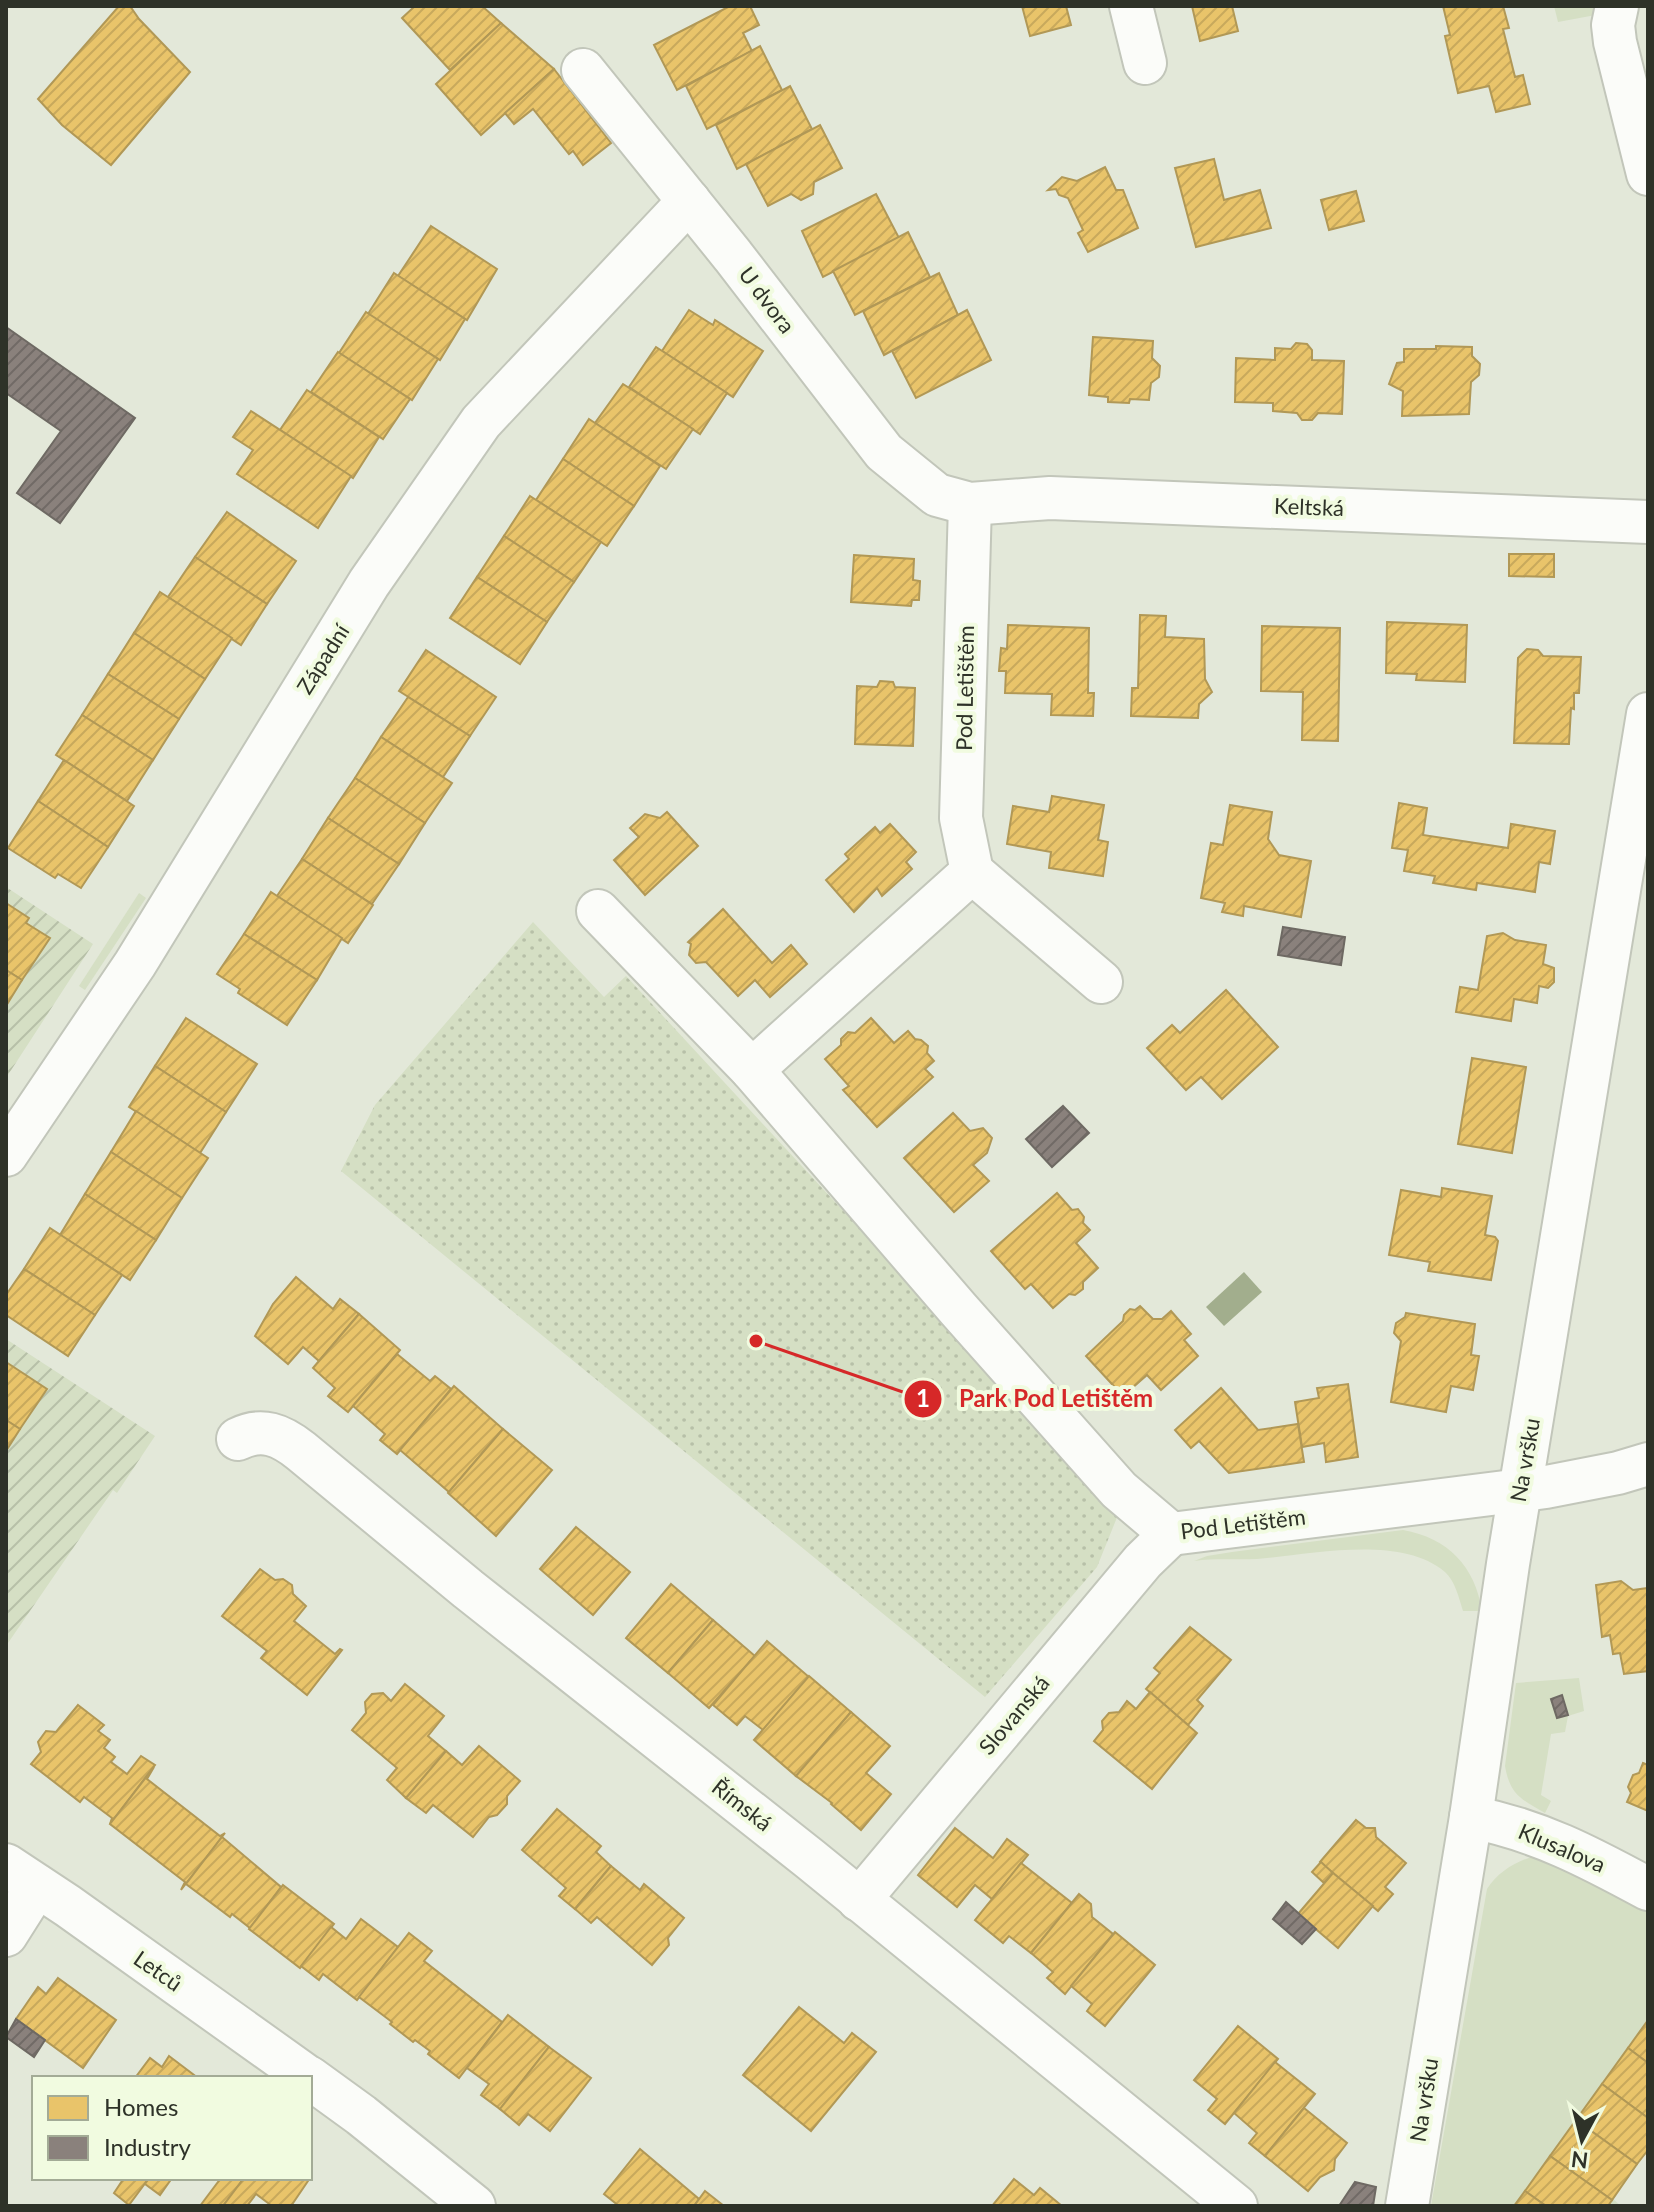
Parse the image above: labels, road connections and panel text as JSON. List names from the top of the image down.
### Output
{
  "streets": {
    "street": [
      "U dvora",
      "Keltská",
      "Západní",
      "Pod Letištěm",
      "Na vršku",
      "Slovanská",
      "Římská",
      "Klusalova",
      "Letců"
    ]
  },
  "crossings": [
    ["U dvora", "Keltská"],
    ["U dvora", "Západní"],
    ["U dvora", "Pod Letištěm"],
    ["Keltská", "Pod Letištěm"],
    ["Pod Letištěm", "Na vršku"],
    ["Pod Letištěm", "Slovanská"],
    ["Na vršku", "Klusalova"],
    ["Slovanská", "Římská"]
  ],
  "places": ["Park Pod Letištěm"],
  "legend": ["Homes", "Industry"],
  "north": "bottom"
}
